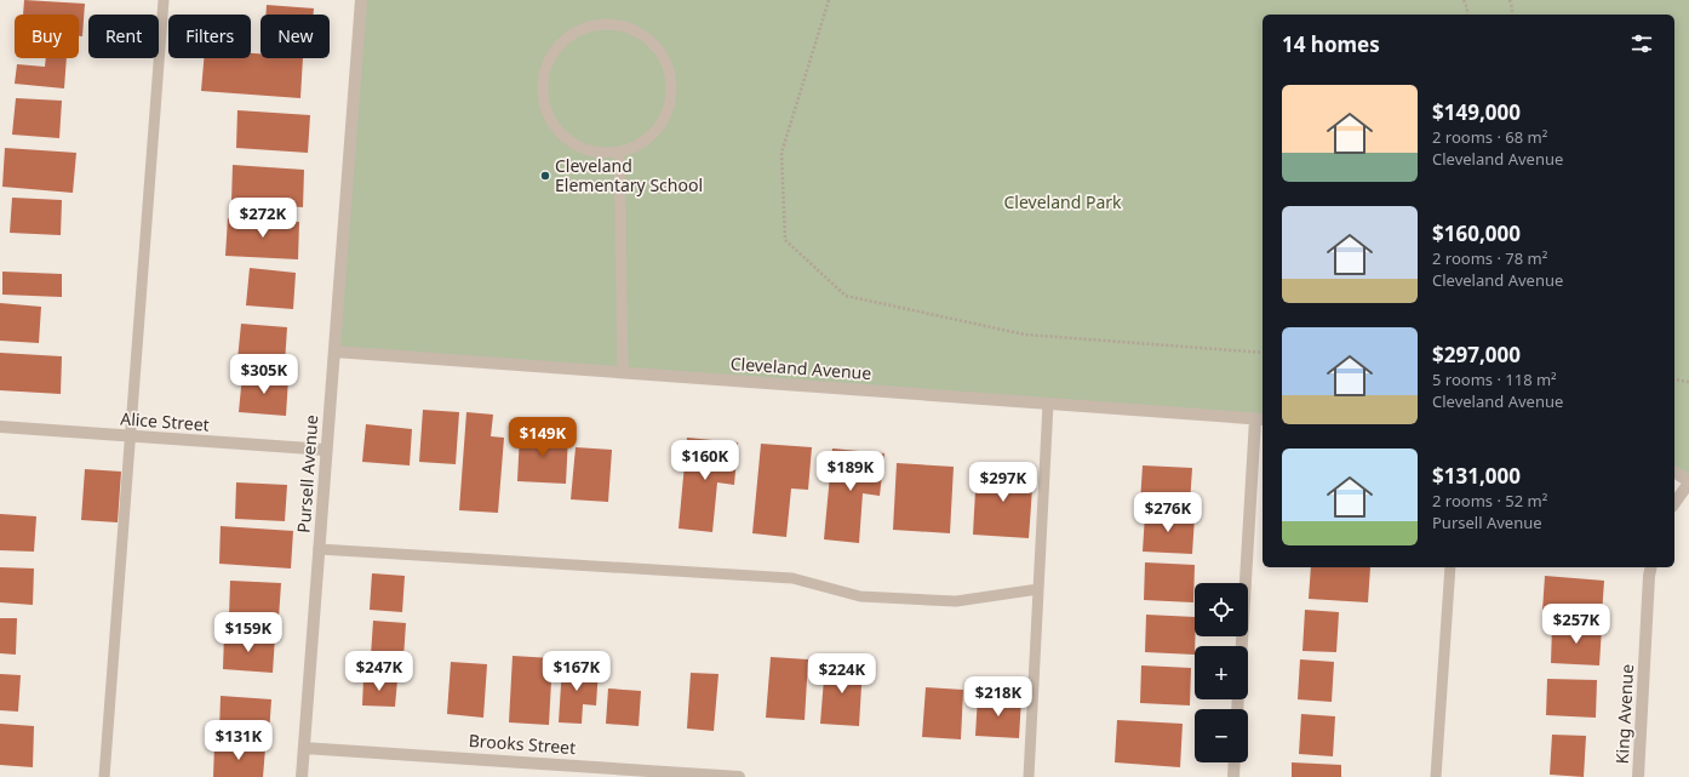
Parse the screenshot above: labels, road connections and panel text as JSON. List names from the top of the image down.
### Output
{
  "streets": {
    "street": [
      "Cleveland Avenue",
      "Alice Street",
      "Pursell Avenue",
      "King Avenue",
      "Brooks Street"
    ]
  },
  "crossings": [
    ["Cleveland Avenue", "Pursell Avenue"],
    ["Alice Street", "Pursell Avenue"],
    ["Pursell Avenue", "Brooks Street"]
  ],
  "parks": ["Cleveland Park"],
  "places": ["Cleveland Elementary School"],
  "page": {
    "chip": [
      "Buy",
      "Rent",
      "Filters",
      "New"
    ],
    "heading": "14 homes",
    "list": [
      {
        "name": "$149,000",
        "note": "2 rooms · 68 m² · Cleveland Avenue"
      },
      {
        "name": "$160,000",
        "note": "2 rooms · 78 m² · Cleveland Avenue"
      },
      {
        "name": "$297,000",
        "note": "5 rooms · 118 m² · Cleveland Avenue"
      },
      {
        "name": "$131,000",
        "note": "2 rooms · 52 m² · Pursell Avenue"
      }
    ],
    "price": [
      "$272K",
      "$305K",
      "$149K",
      "$160K",
      "$189K",
      "$297K",
      "$276K",
      "$257K",
      "$159K",
      "$247K",
      "$167K",
      "$224K",
      "$218K",
      "$131K"
    ],
    "map_buttons": ["+", "−"]
  }
}
